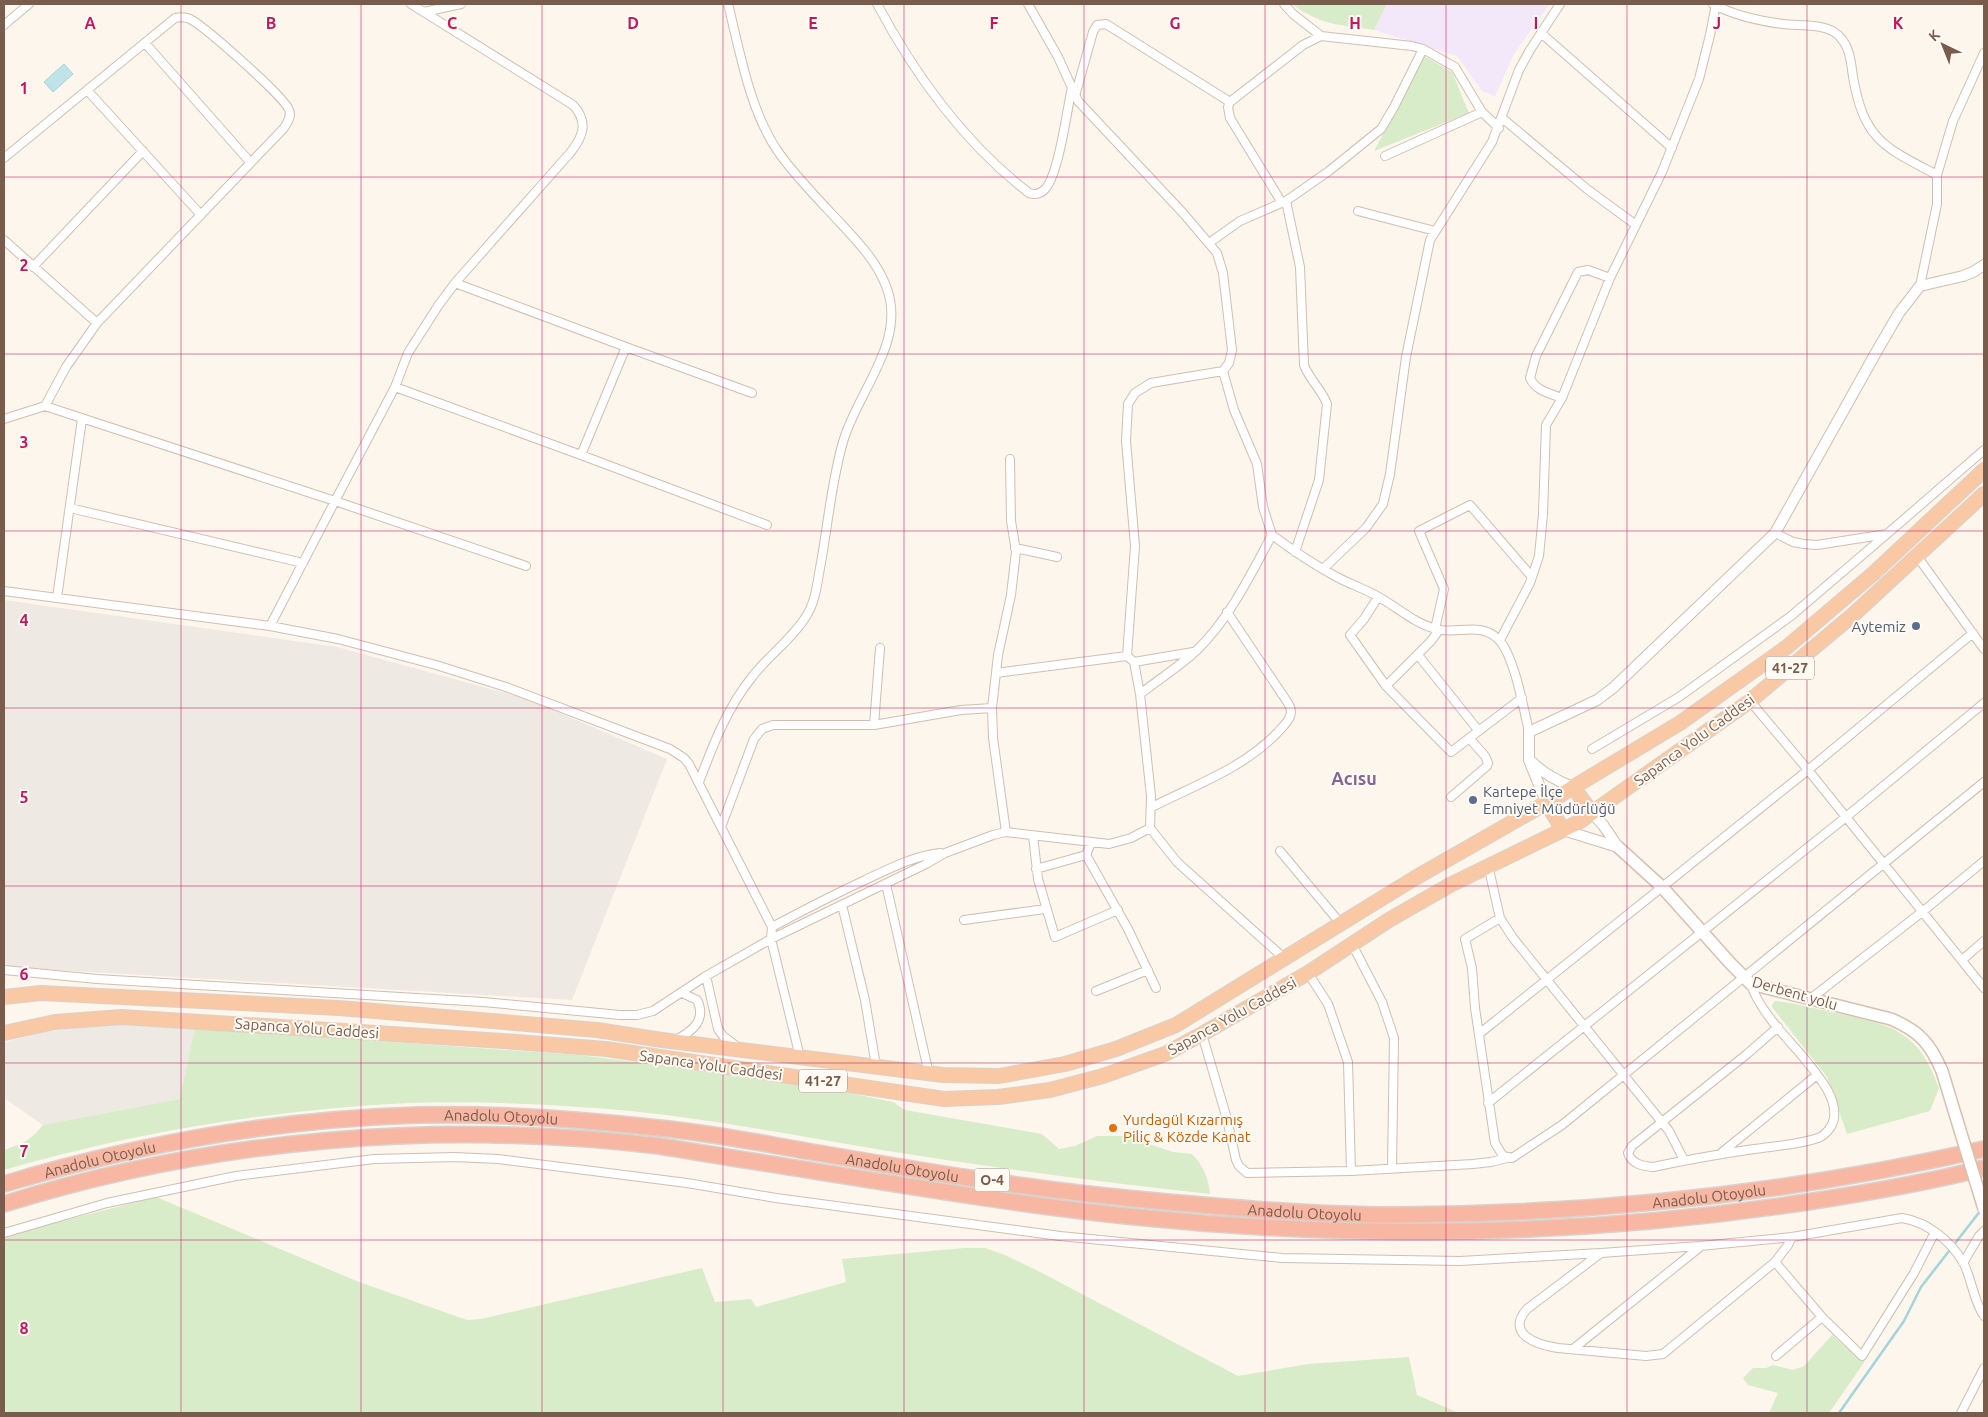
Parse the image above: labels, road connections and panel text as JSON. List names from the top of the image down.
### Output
{
  "streets": {
    "highway": [
      "41-27",
      "Sapanca Yolu Caddesi",
      "Anadolu Otoyolu",
      "O-4"
    ],
    "main road": ["Derbent yolu"]
  },
  "districts": ["Acısu"],
  "places": ["Aytemiz", "Kartepe İlçe Emniyet Müdürlüğü", "Yurdagül Kızarmış Piliç & Közde Kanat"],
  "north": "top left",
  "grid": {
    "columns": [
      "A",
      "B",
      "C",
      "D",
      "E",
      "F",
      "G",
      "H",
      "I",
      "J",
      "K"
    ],
    "rows": [
      "1",
      "2",
      "3",
      "4",
      "5",
      "6",
      "7",
      "8"
    ]
  }
}
